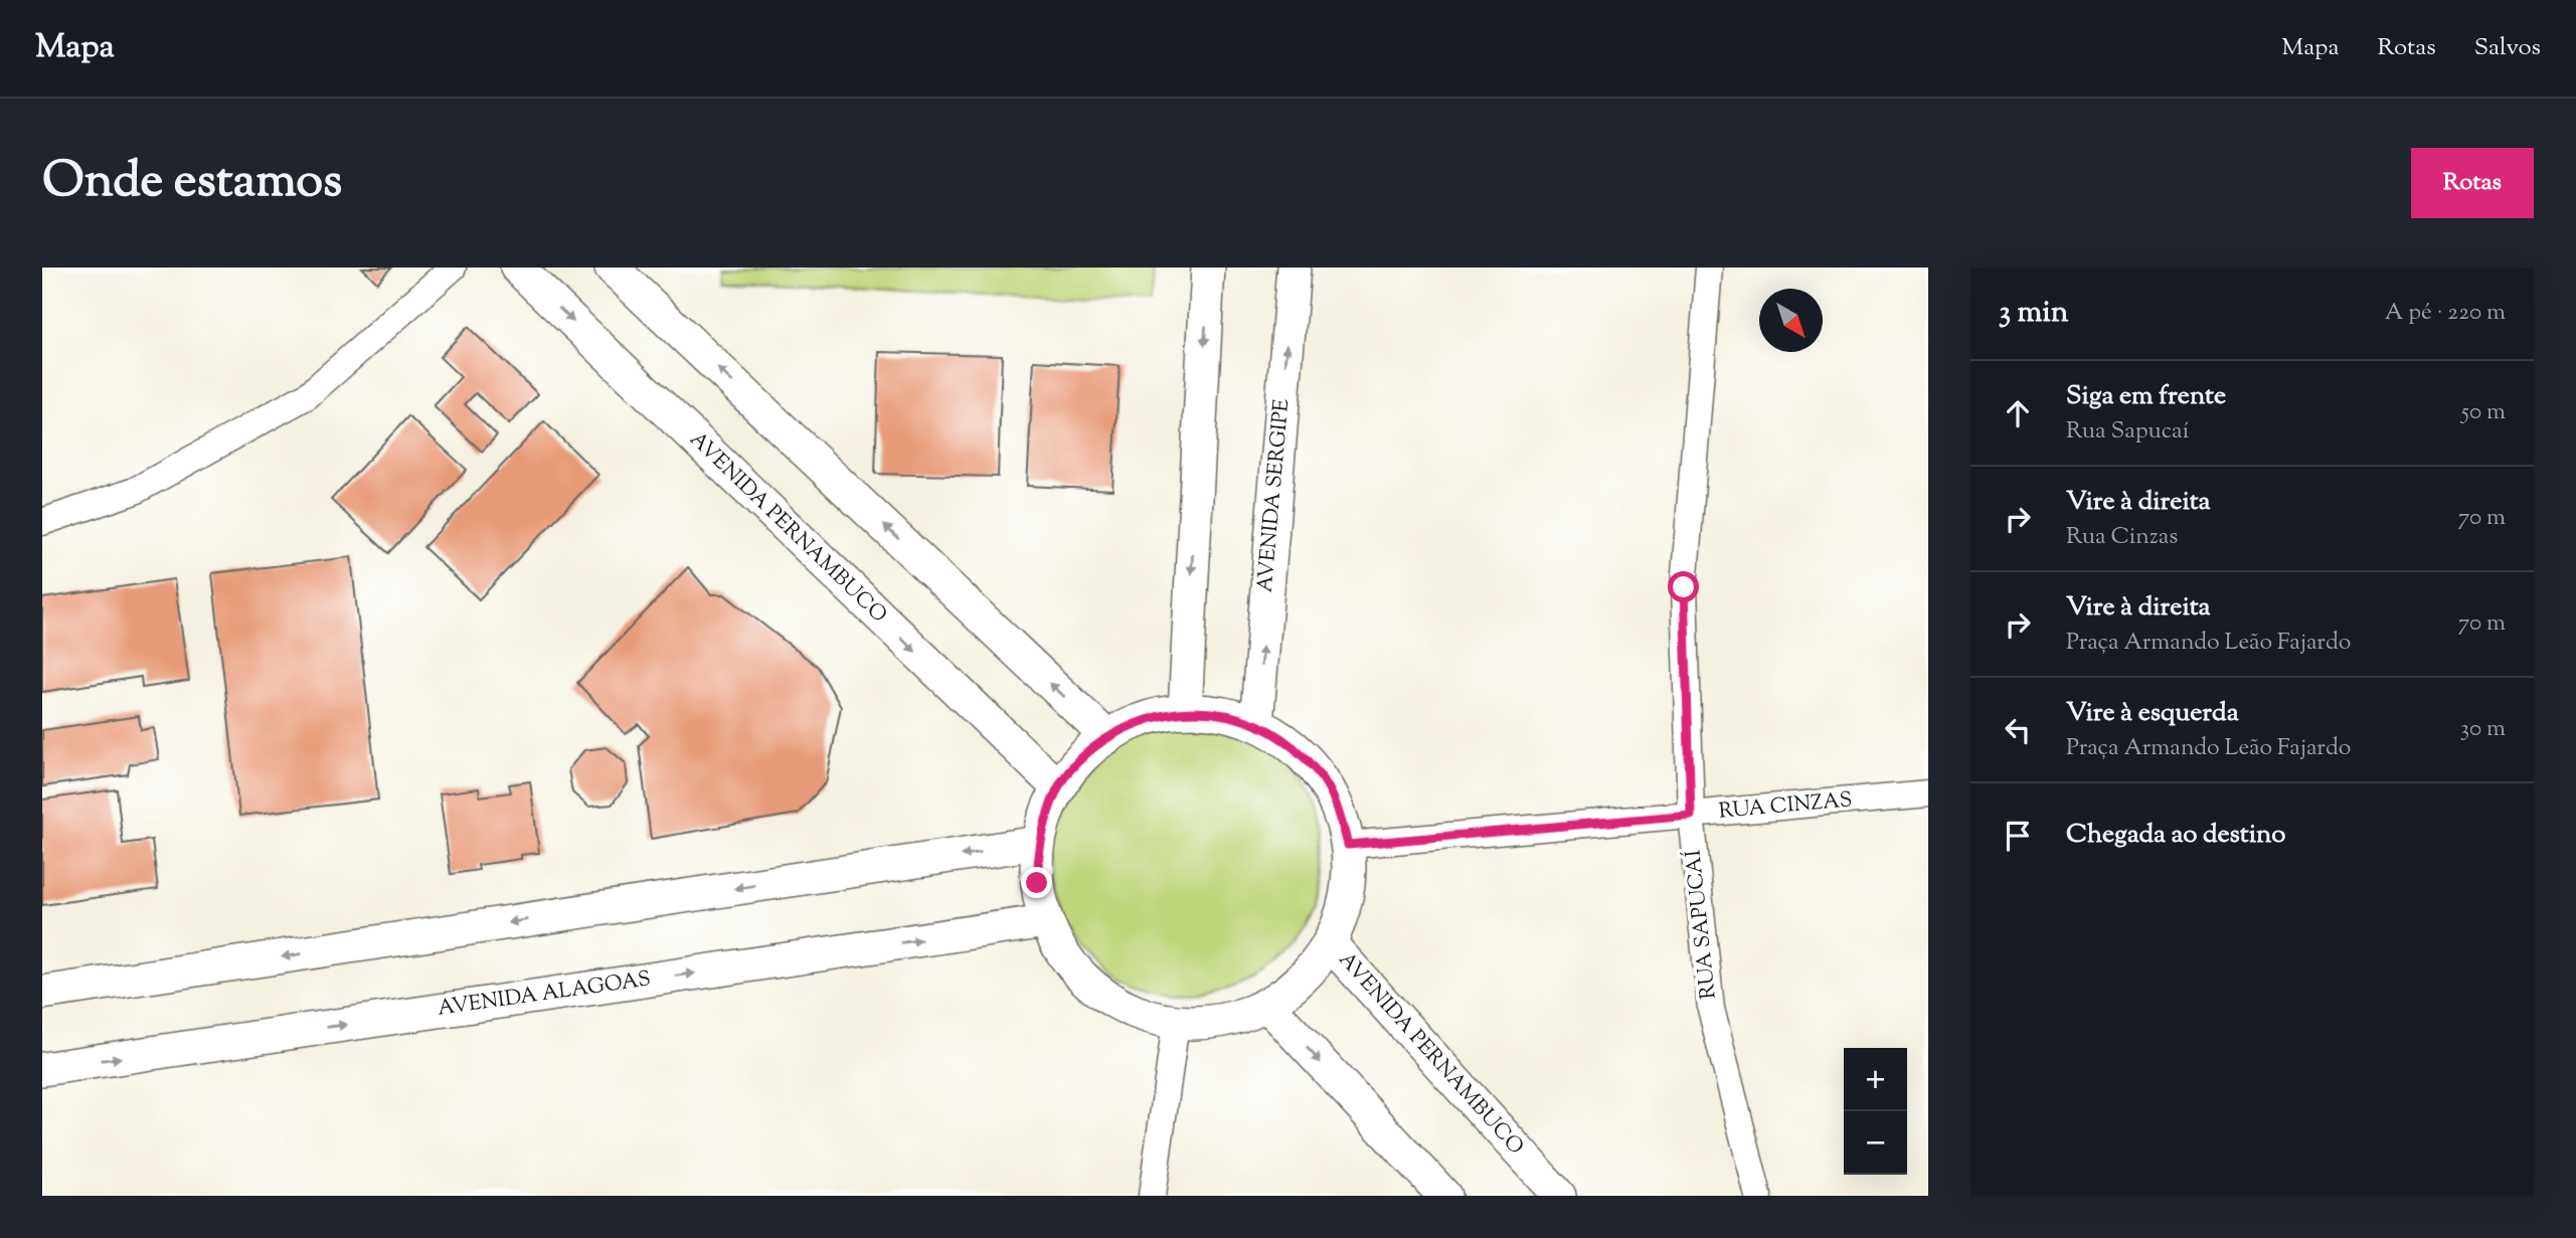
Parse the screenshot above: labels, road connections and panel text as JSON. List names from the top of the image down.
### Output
{
  "streets": {
    "street": [
      "AVENIDA SERGIPE",
      "AVENIDA PERNAMBUCO",
      "RUA CINZAS",
      "RUA SAPUCAÍ",
      "AVENIDA ALAGOAS"
    ]
  },
  "crossings": [
    ["RUA CINZAS", "RUA SAPUCAÍ"]
  ],
  "north": "bottom right",
  "page": {
    "header": "Mapa",
    "nav": ["Mapa", "Rotas", "Salvos"],
    "title": "Onde estamos",
    "buttons": "Rotas",
    "heading": ["3 min", "A pé · 220 m"],
    "list": [
      ["Siga em frente", "Rua Sapucaí", "50 m"],
      ["Vire à direita", "Rua Cinzas", "70 m"],
      ["Vire à direita", "Praça Armando Leão Fajardo", "70 m"],
      ["Vire à esquerda", "Praça Armando Leão Fajardo", "30 m"],
      "Chegada ao destino"
    ],
    "map_buttons": ["+", "−"]
  }
}
